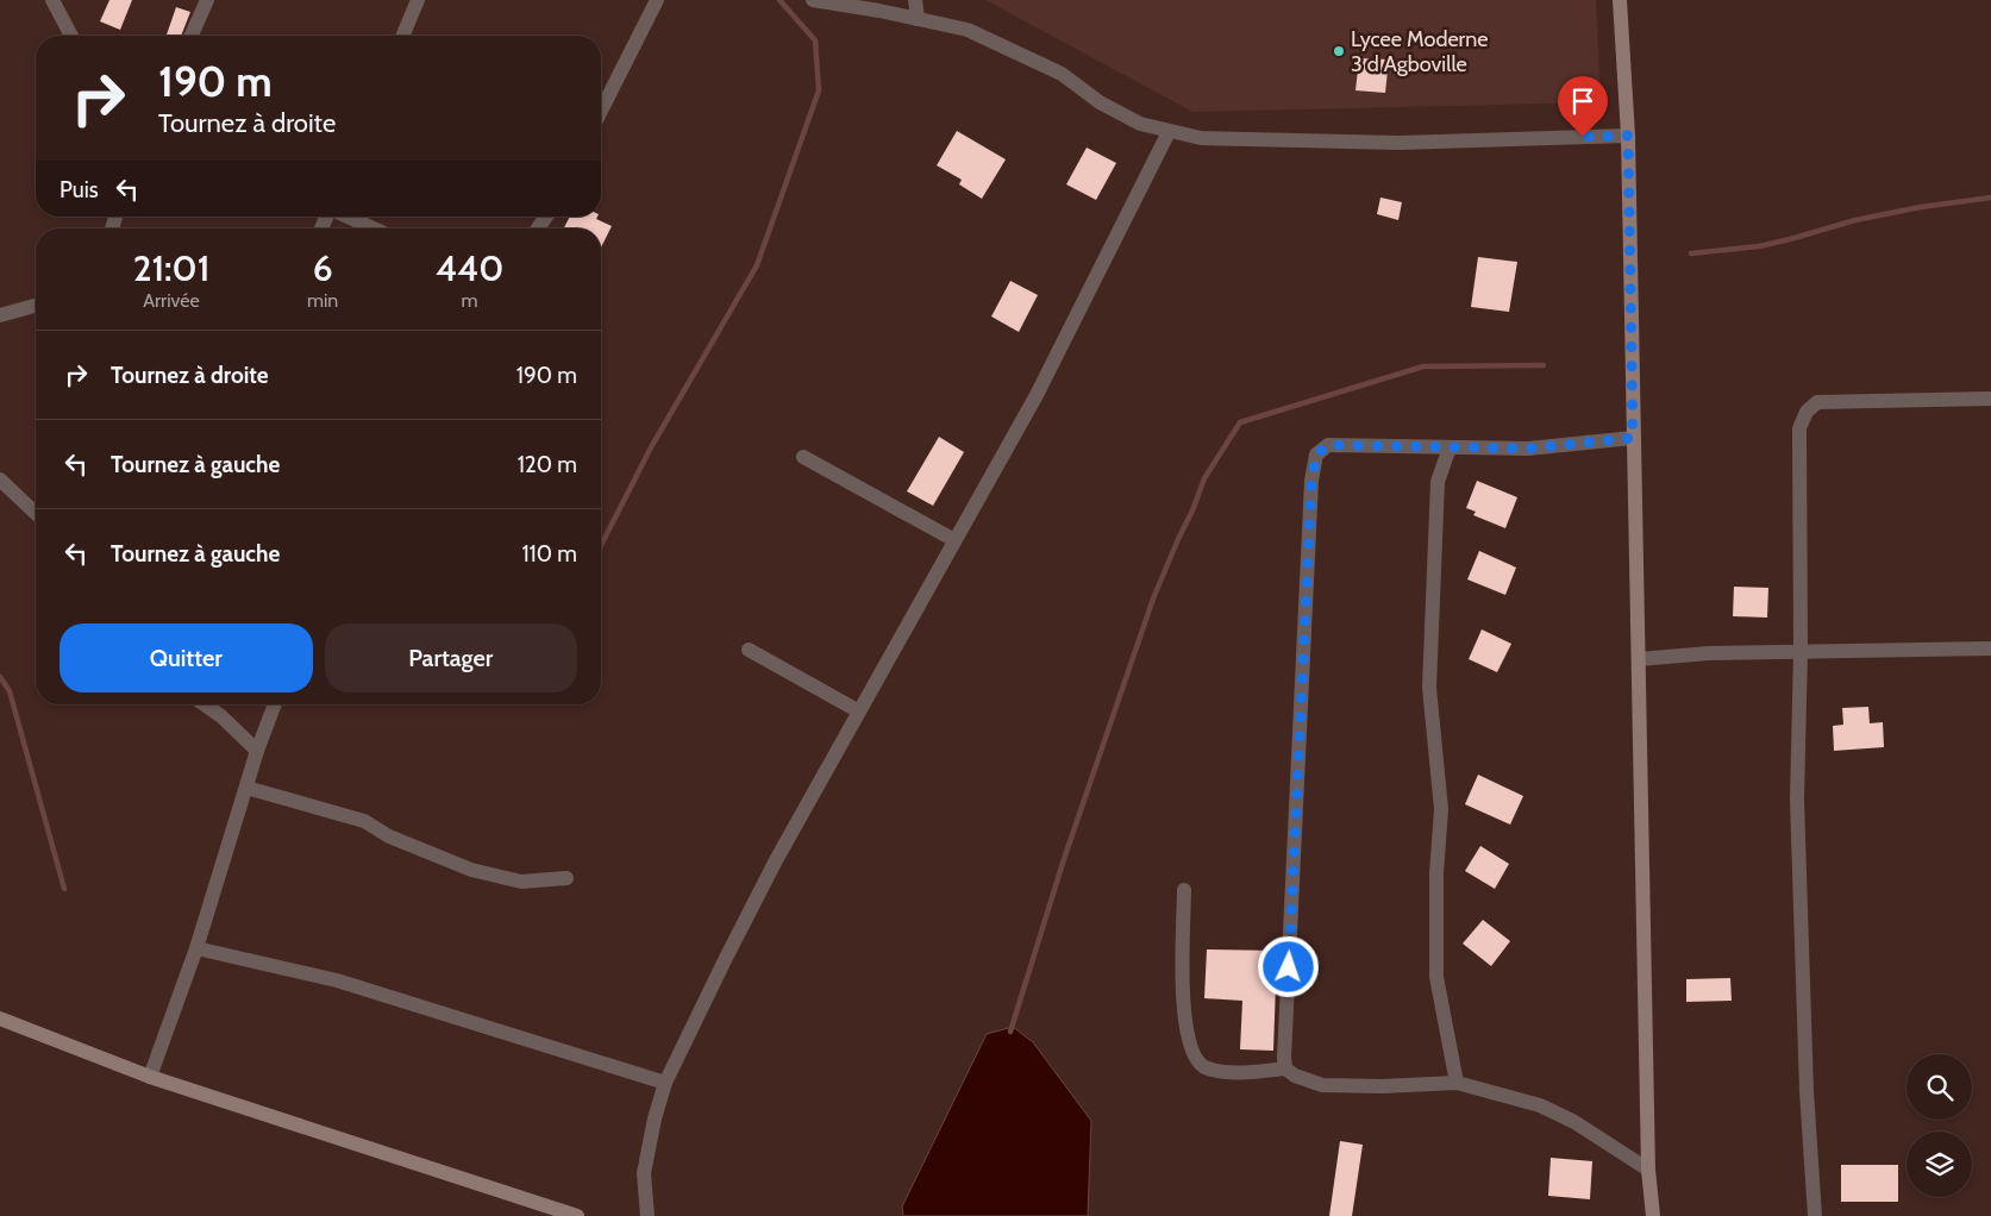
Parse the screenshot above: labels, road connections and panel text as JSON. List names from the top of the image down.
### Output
{
  "places": ["Lycee Moderne 3 d Agboville"],
  "page": {
    "turn": ["190 m", "Tournez à droite"],
    "then": "Puis",
    "eta": [
      "21:01",
      "Arrivée",
      "6",
      "min",
      "440",
      "m"
    ],
    "list": [
      {
        "name": "Tournez à droite",
        "value": "190 m"
      },
      {
        "name": "Tournez à gauche",
        "value": "120 m"
      },
      {
        "name": "Tournez à gauche",
        "value": "110 m"
      }
    ],
    "buttons": ["Quitter", "Partager"]
  }
}
